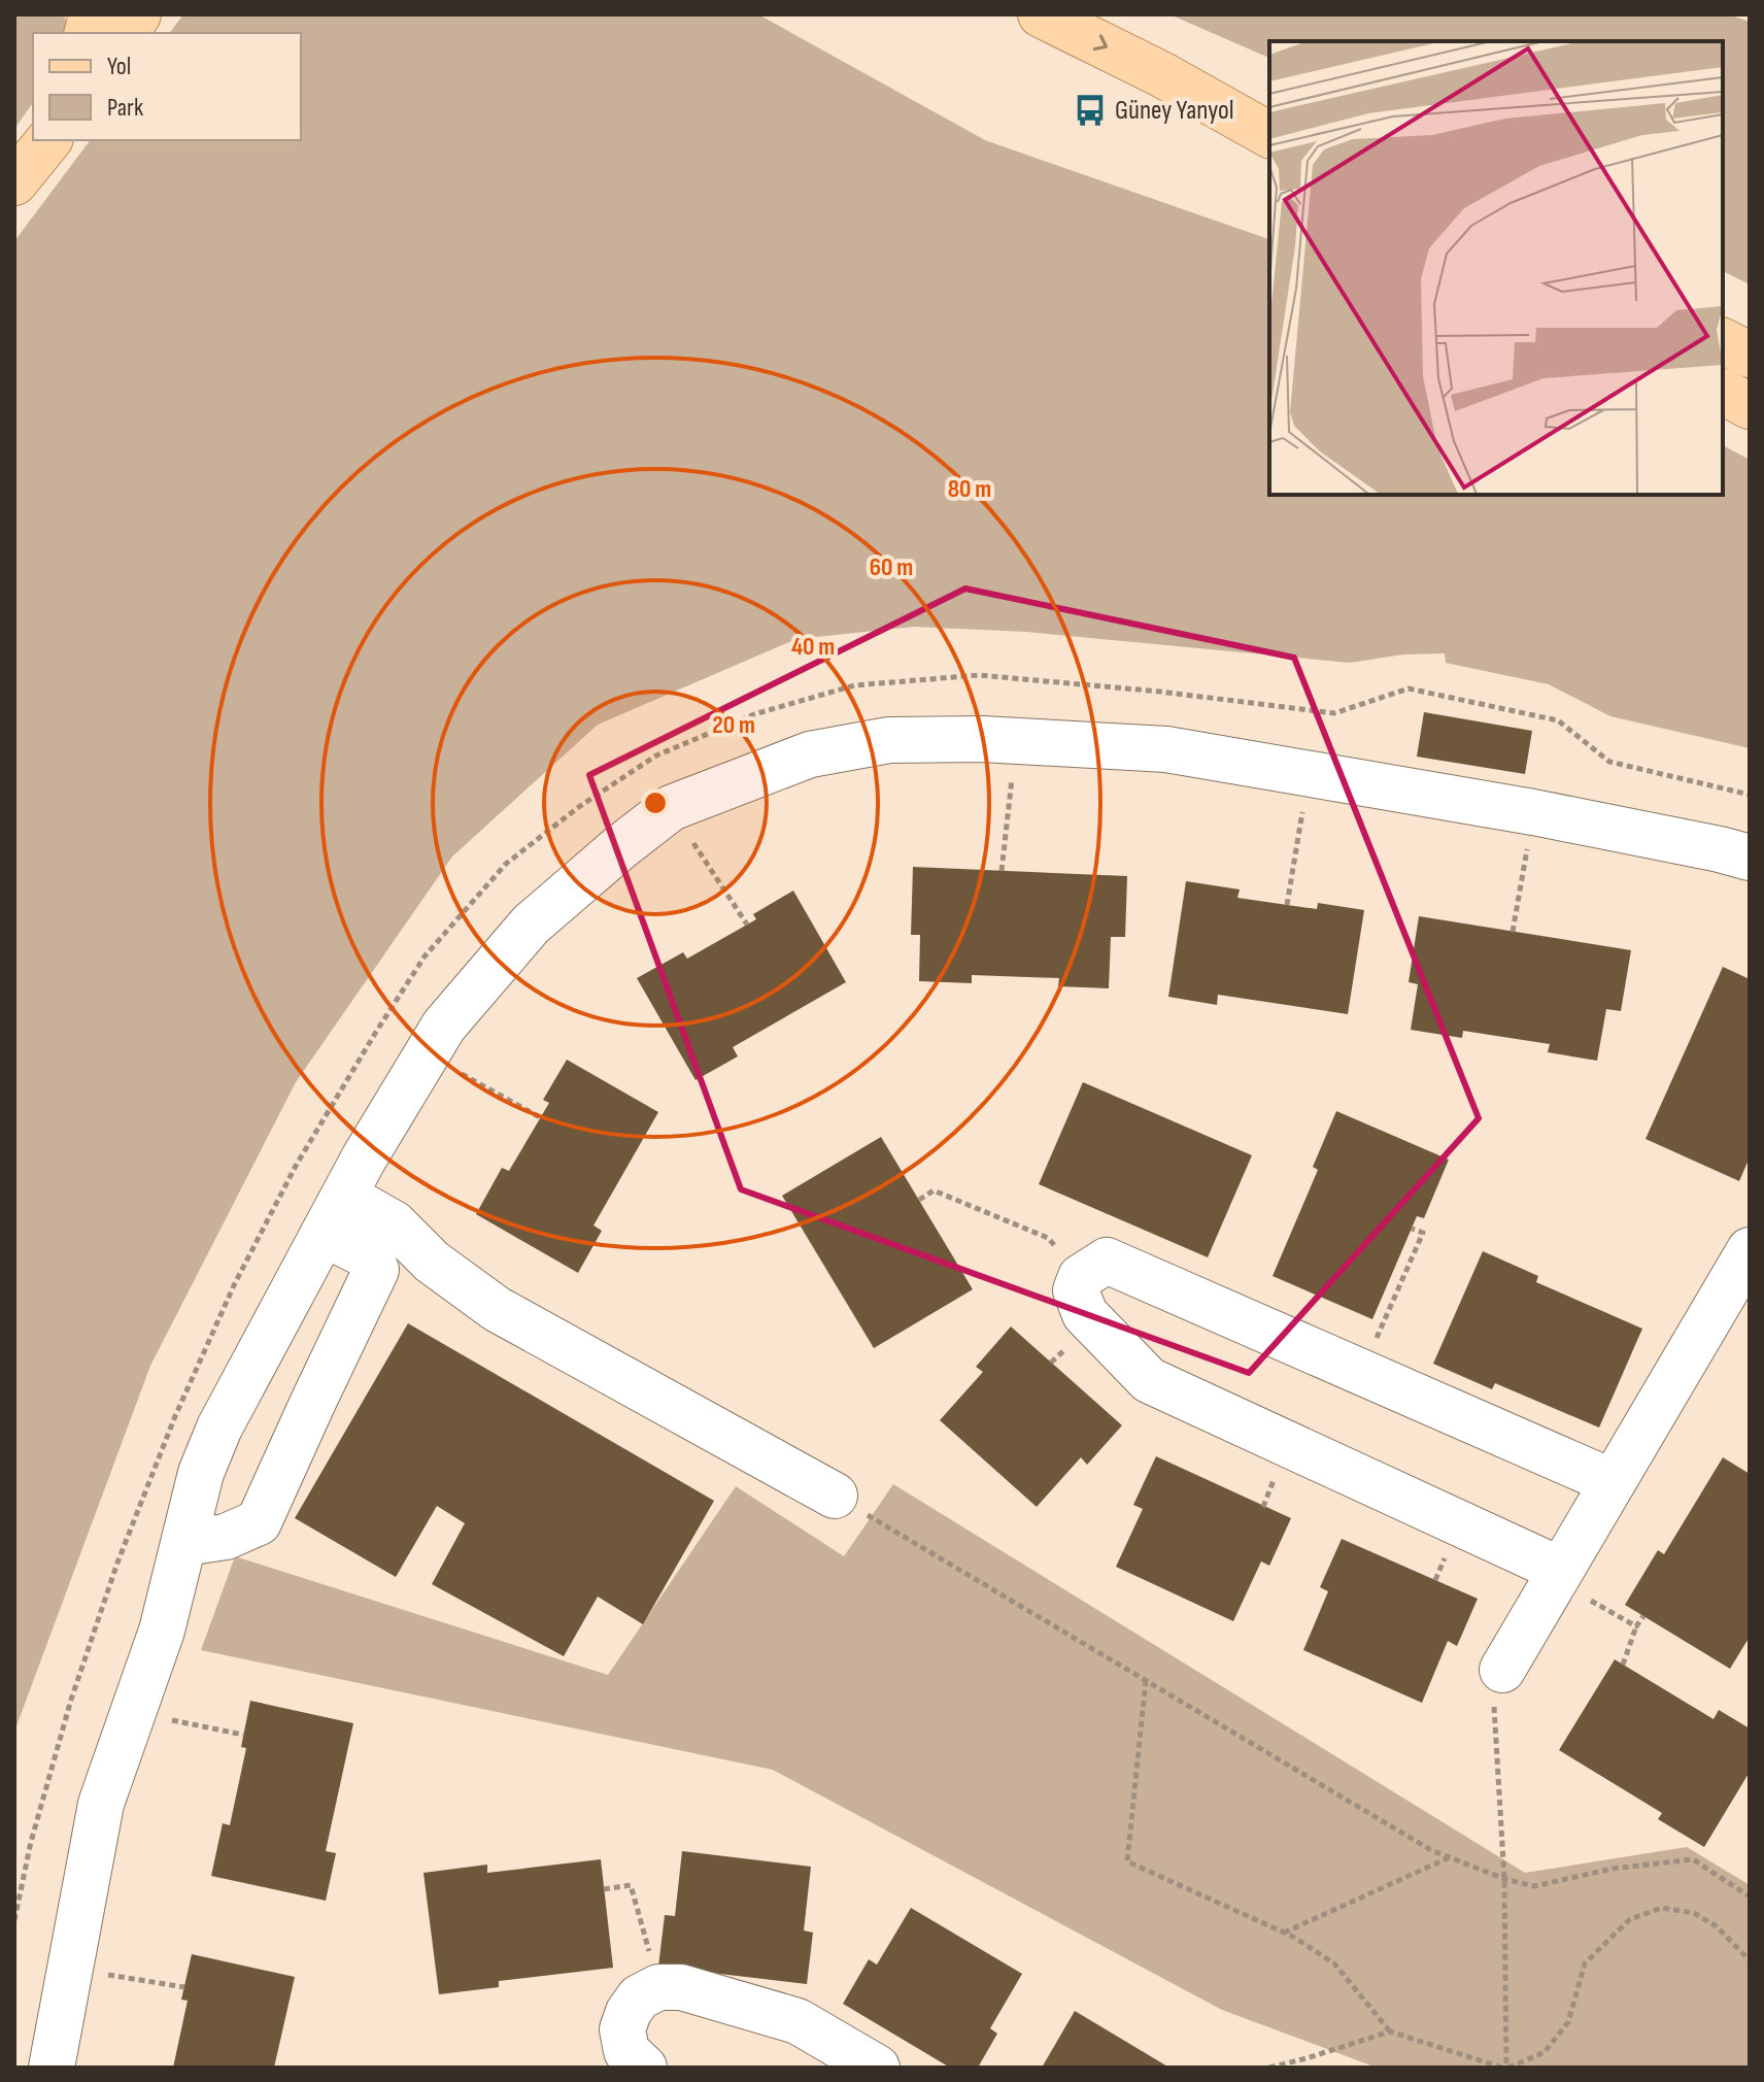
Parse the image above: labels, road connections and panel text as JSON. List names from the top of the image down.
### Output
{
  "places": {
    "bus stop": ["Güney Yanyol"]
  },
  "legend": ["Yol", "Park"],
  "rings": [
    "80 m",
    "60 m",
    "40 m",
    "20 m"
  ]
}
